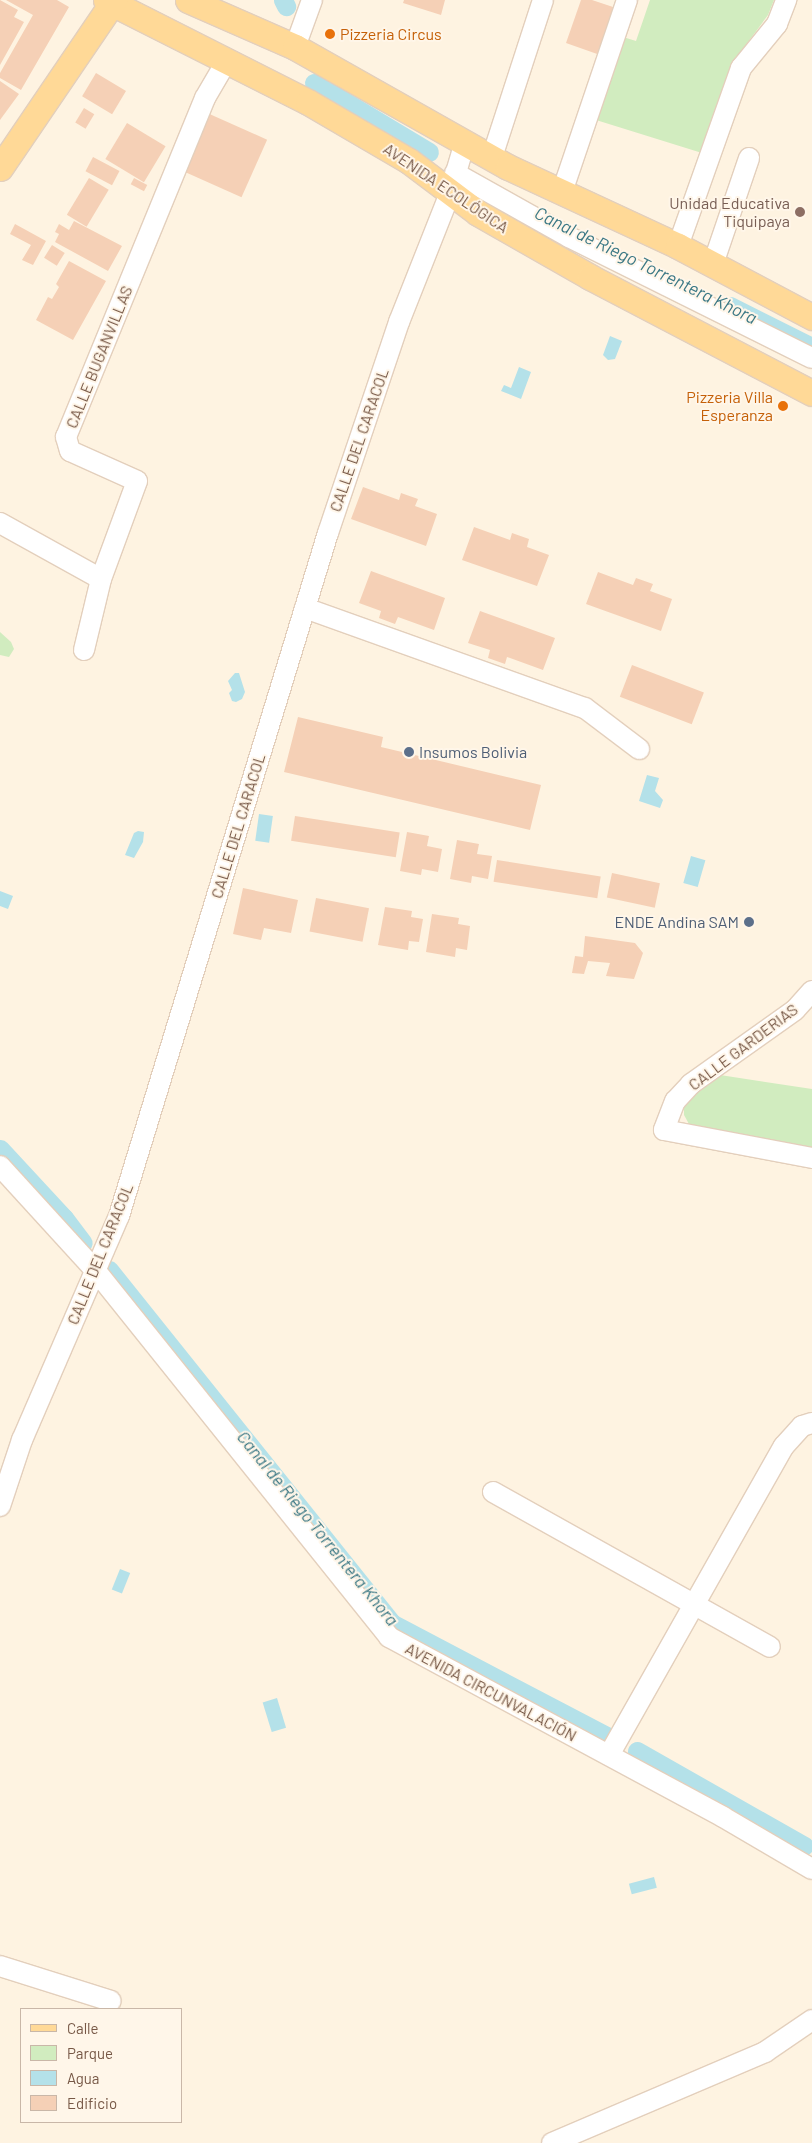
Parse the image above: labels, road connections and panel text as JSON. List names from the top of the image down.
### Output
{
  "streets": {
    "main road": ["AVENIDA ECOLÓGICA"],
    "street": [
      "CALLE BUGANVILLAS",
      "CALLE DEL CARACOL",
      "CALLE GARDERIAS",
      "AVENIDA CIRCUNVALACIÓN"
    ]
  },
  "crossings": [
    ["AVENIDA ECOLÓGICA", "CALLE BUGANVILLAS"],
    ["AVENIDA ECOLÓGICA", "CALLE DEL CARACOL"],
    ["CALLE DEL CARACOL", "AVENIDA CIRCUNVALACIÓN"]
  ],
  "water": ["Canal de Riego Torrentera Khora"],
  "places": [
    "Pizzeria Circus",
    "Unidad Educativa Tiquipaya",
    "Pizzeria Villa Esperanza",
    "Insumos Bolivia",
    "ENDE Andina SAM"
  ],
  "legend": [
    "Calle",
    "Parque",
    "Agua",
    "Edificio"
  ]
}
